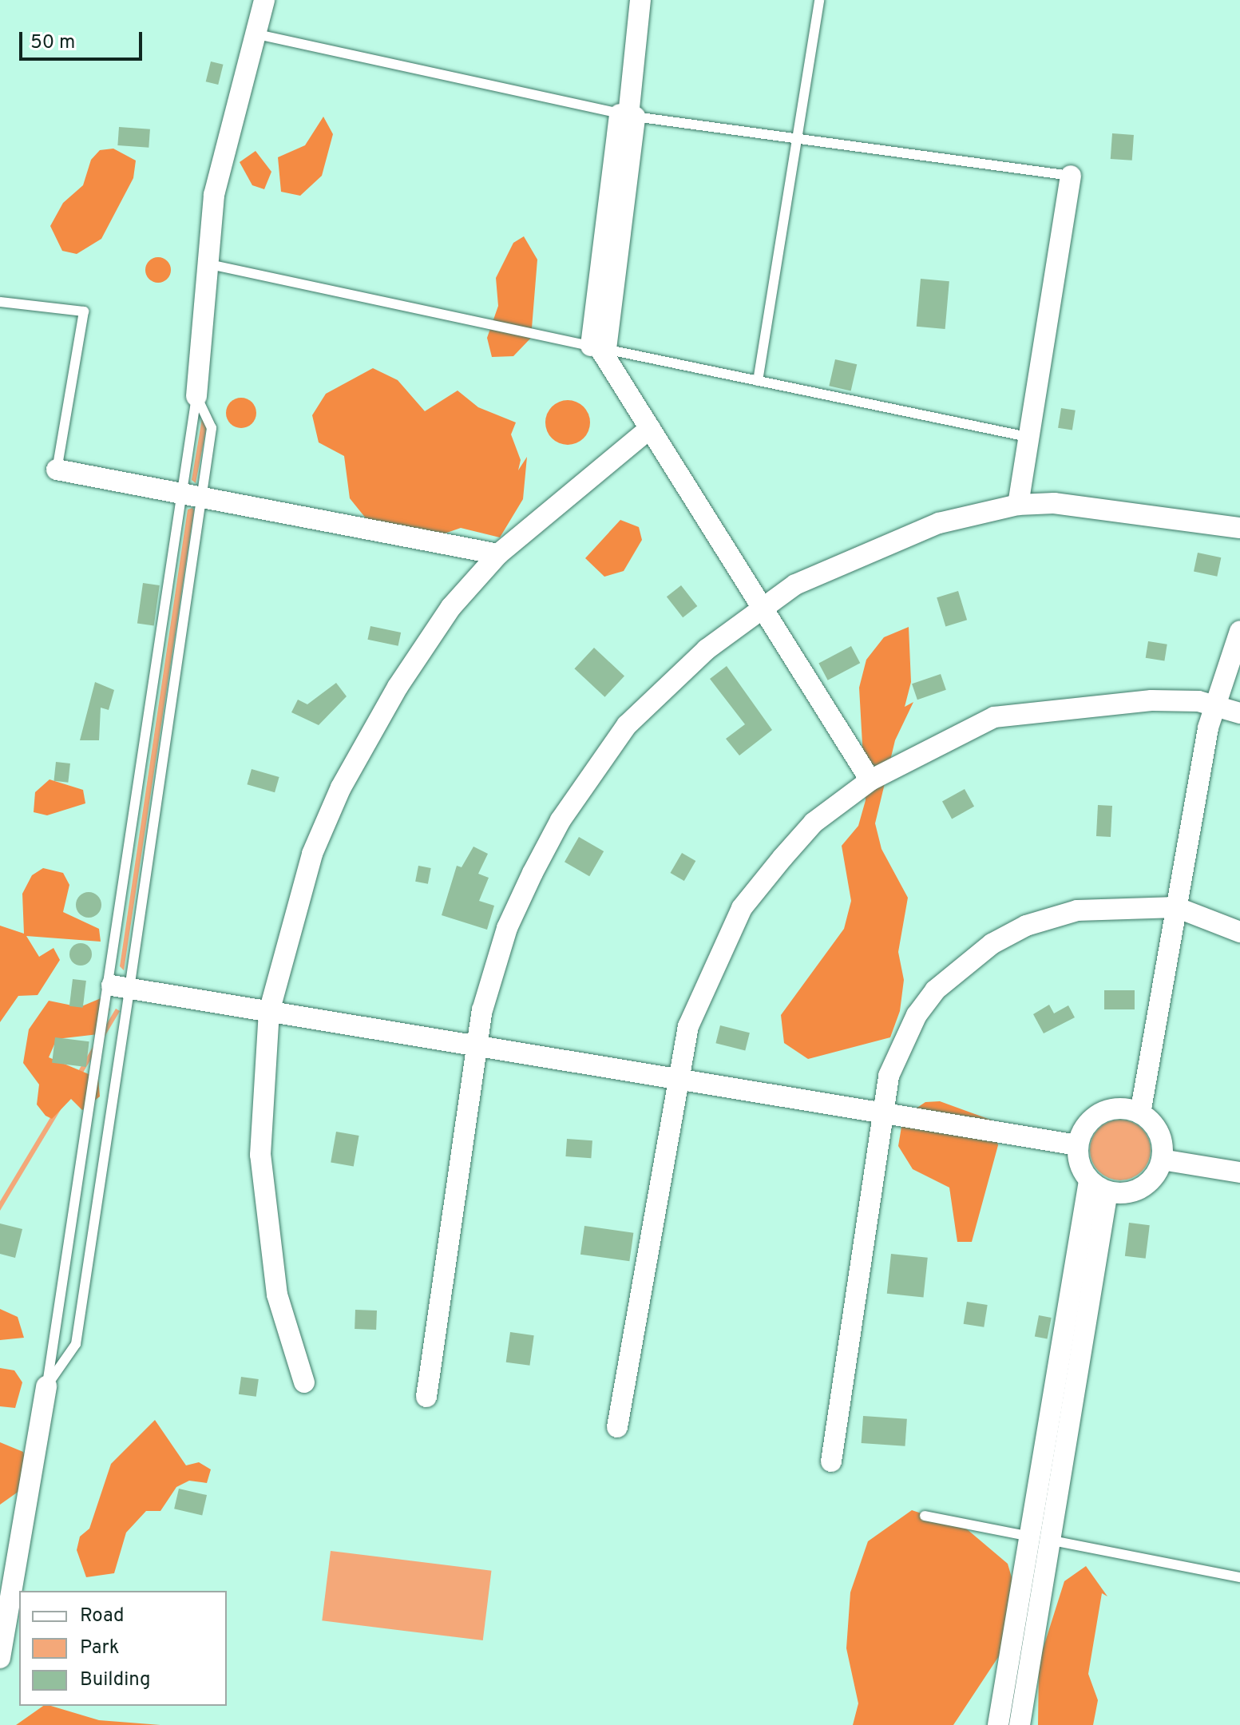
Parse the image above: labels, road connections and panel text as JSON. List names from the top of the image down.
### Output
{
  "legend": ["Road", "Park", "Building"],
  "scale_bar": "50 m"
}
